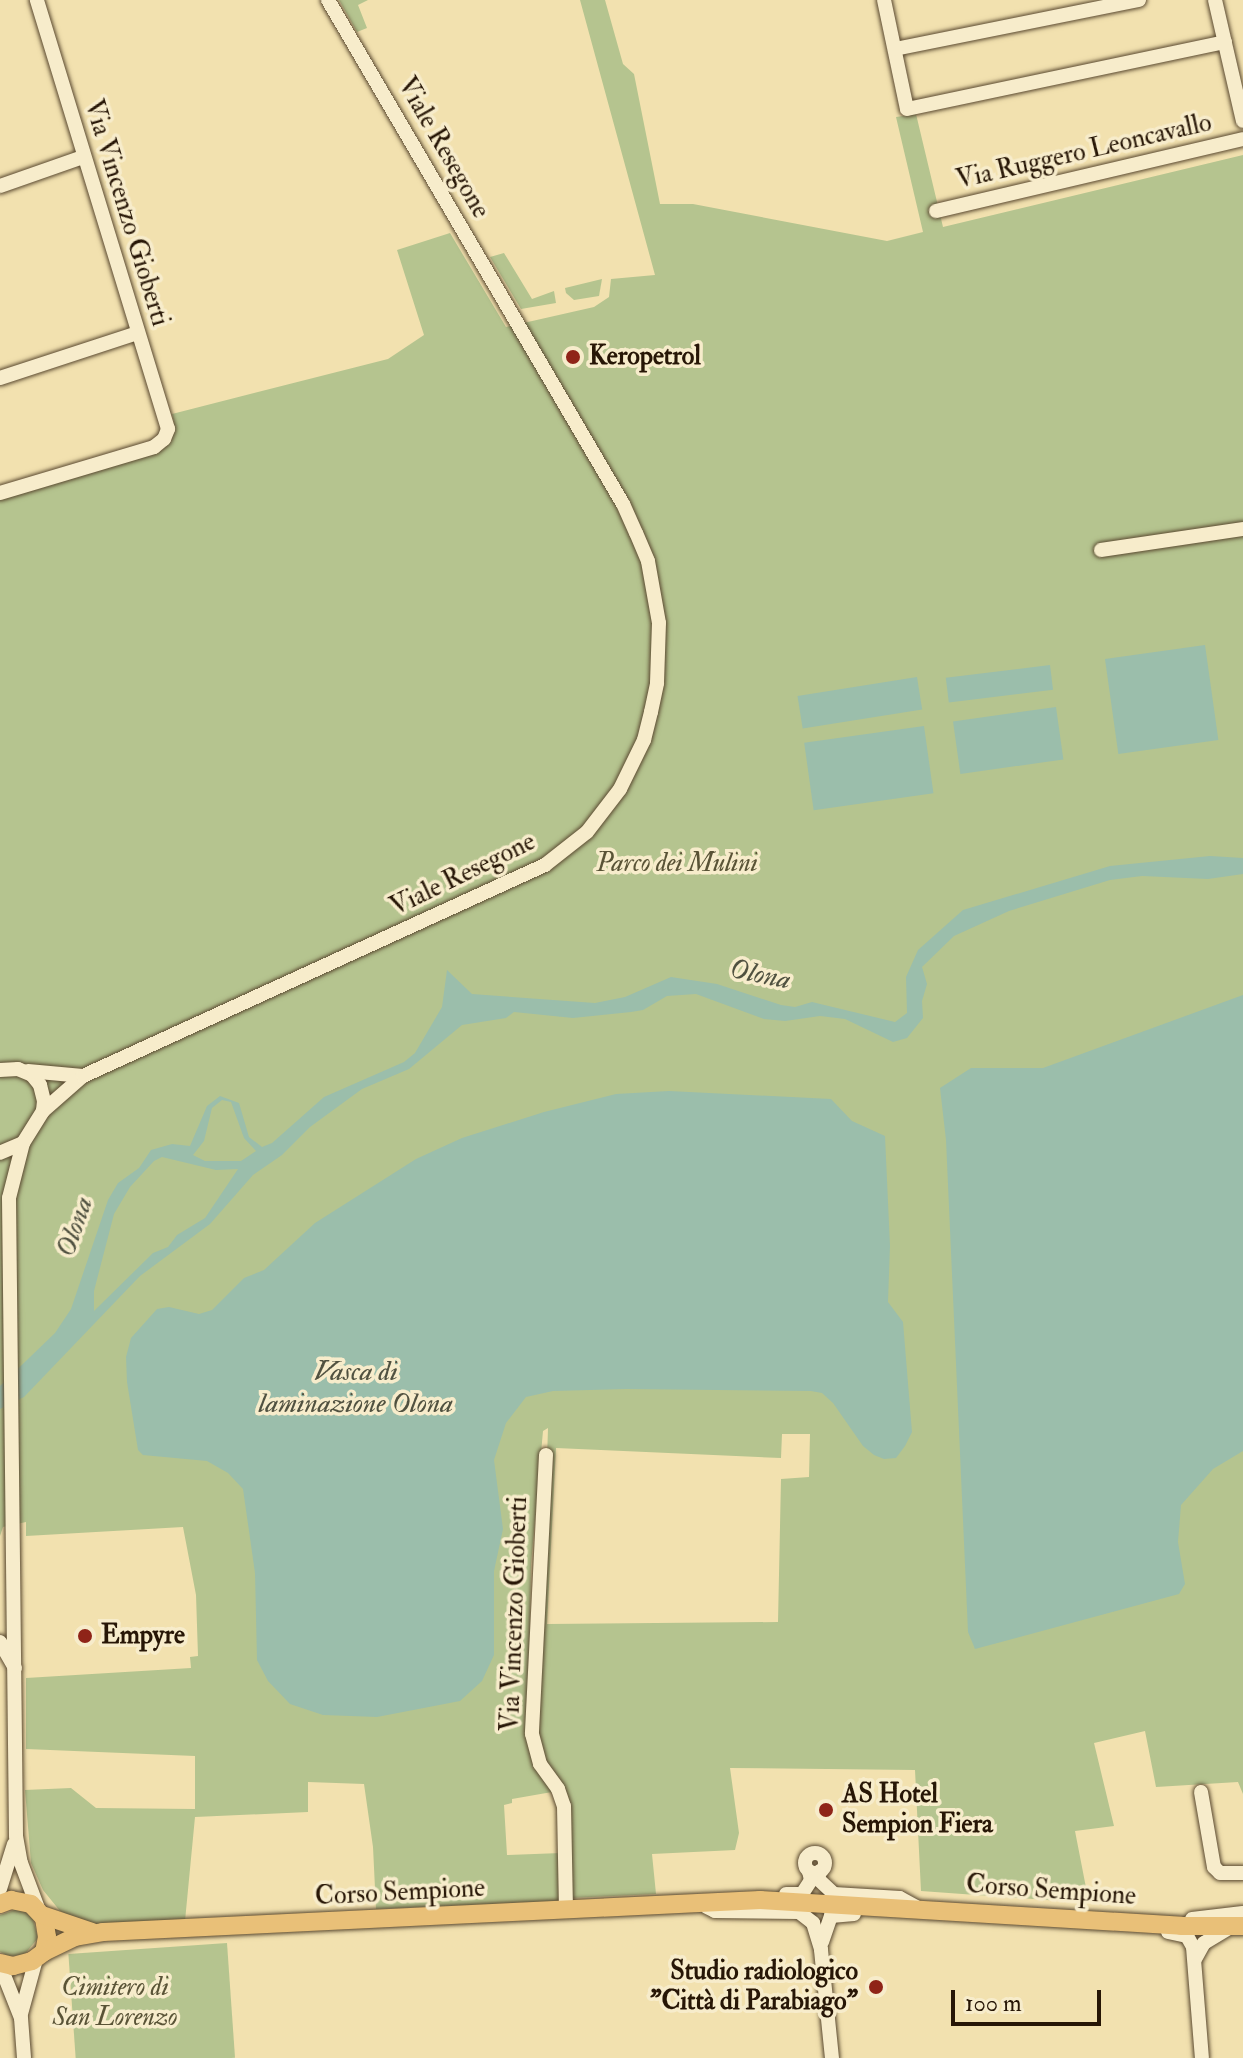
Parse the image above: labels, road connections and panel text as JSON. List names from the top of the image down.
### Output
{
  "streets": {
    "main road": ["Corso Sempione"],
    "street": ["Viale Resegone", "Via Ruggero Leoncavallo", "Via Vincenzo Gioberti"]
  },
  "crossings": [
    ["Via Vincenzo Gioberti", "Corso Sempione"]
  ],
  "water": ["Olona", "Vasca di laminazione Olona"],
  "parks": ["Parco dei Mulini", "Cimitero di San Lorenzo"],
  "places": [
    "Keropetrol",
    "Empyre",
    "AS Hotel Sempion Fiera",
    "Studio radiologico \"Città di Parabiago\""
  ],
  "scale_bar": "100 m"
}
